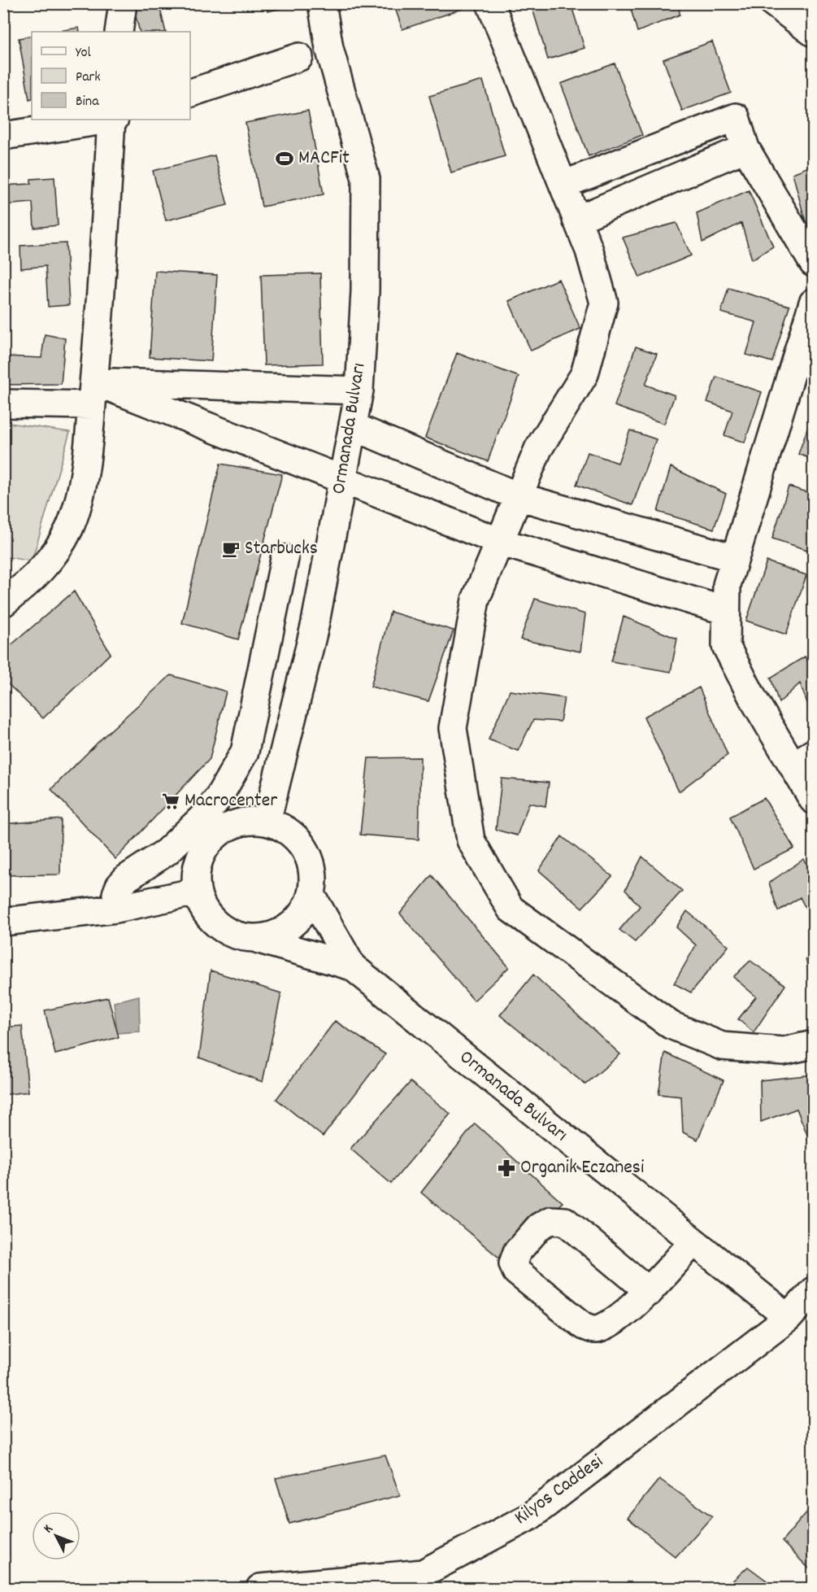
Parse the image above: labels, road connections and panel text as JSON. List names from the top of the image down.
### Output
{
  "streets": {
    "street": ["Ormanada Bulvarı", "Kilyos Caddesi"]
  },
  "crossings": [
    ["Ormanada Bulvarı", "Kilyos Caddesi"]
  ],
  "places": {
    "sports": ["MACFit"],
    "cafe": ["Starbucks"],
    "supermarket": ["Macrocenter"],
    "pharmacy": ["Organik Eczanesi"]
  },
  "legend": ["Yol", "Park", "Bina"],
  "north": "top left"
}
